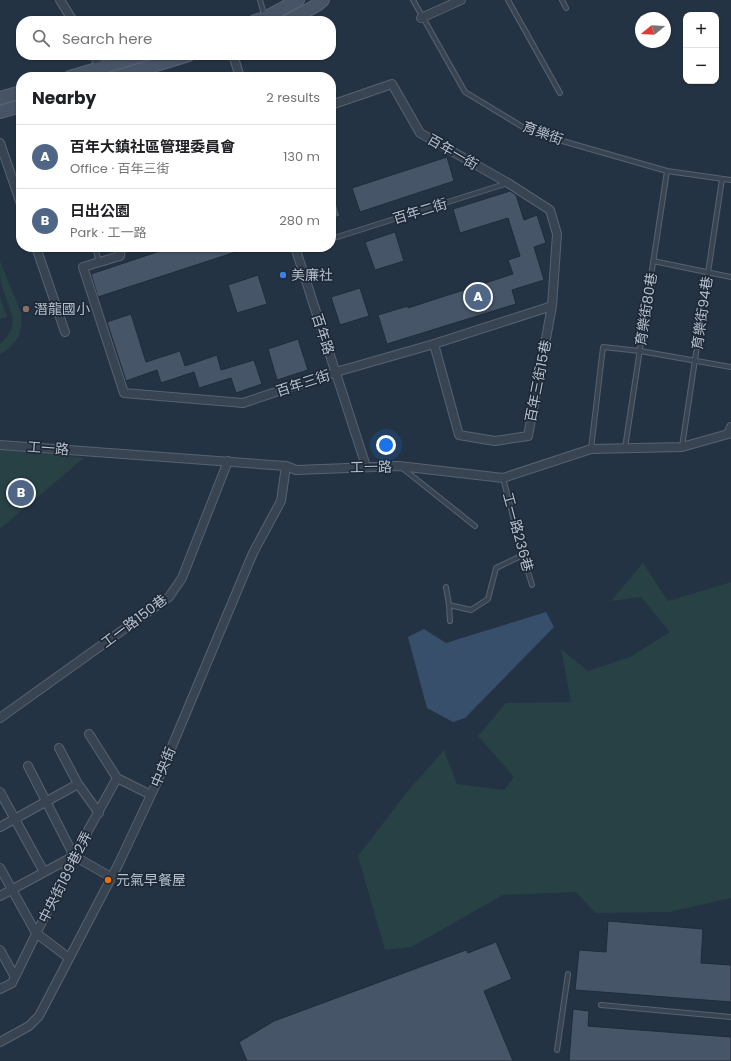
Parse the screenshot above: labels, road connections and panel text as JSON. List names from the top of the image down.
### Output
{
  "streets": {
    "street": [
      "百年一街",
      "百年路",
      "百年三街15巷",
      "百年三街",
      "工一路",
      "工一路150巷",
      "中央街",
      "中央街189巷2弄"
    ],
    "lane": [
      "育樂街",
      "百年二街",
      "育樂街80巷",
      "育樂街94巷",
      "工一路236巷"
    ]
  },
  "crossings": [
    ["育樂街", "育樂街80巷"],
    ["育樂街", "育樂街94巷"],
    ["百年一街", "百年二街"],
    ["育樂街80巷", "工一路"],
    ["育樂街94巷", "工一路"],
    ["百年路", "百年三街"],
    ["百年路", "工一路"],
    ["百年三街15巷", "百年三街"],
    ["工一路", "工一路236巷"],
    ["工一路", "工一路150巷"],
    ["工一路", "中央街"]
  ],
  "places": ["美廉社", "潛龍國小", "元氣早餐屋"],
  "north": "left",
  "page": {
    "map_buttons": ["+", "−"],
    "search": "Search here",
    "heading": ["Nearby", "2 results"],
    "list": [
      {
        "mark": "A",
        "name": "百年大鎮社區管理委員會",
        "note": "Office · 百年三街",
        "value": "130 m"
      },
      {
        "mark": "B",
        "name": "日出公園",
        "note": "Park · 工一路",
        "value": "280 m"
      }
    ],
    "pins": ["A", "B"]
  }
}
